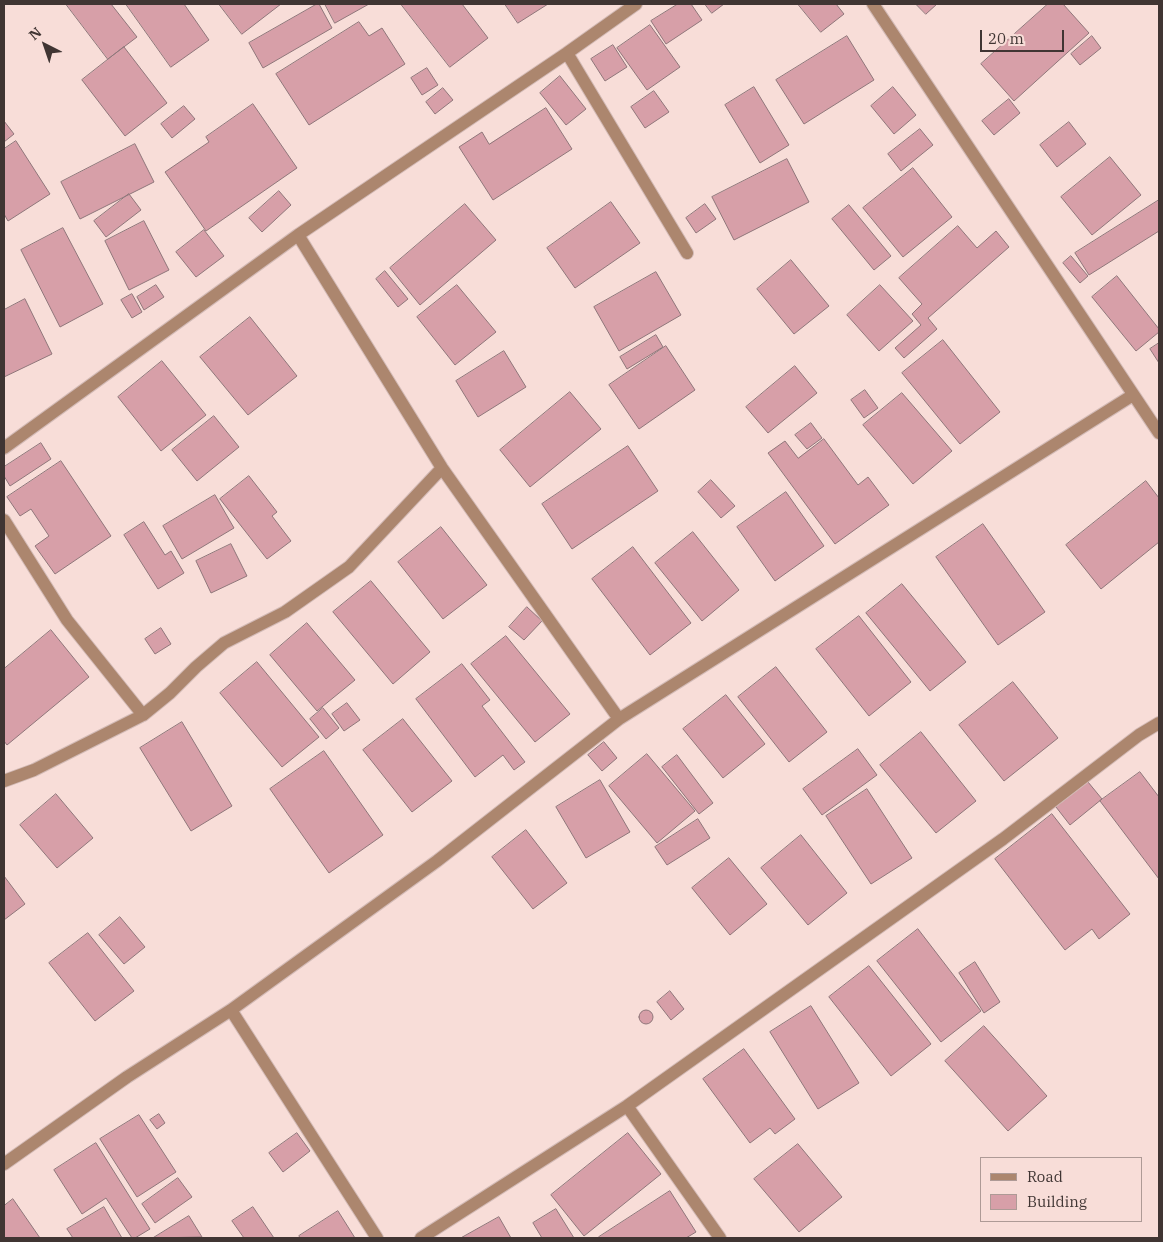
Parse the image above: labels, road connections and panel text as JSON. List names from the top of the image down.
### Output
{
  "legend": ["Road", "Building"],
  "scale_bar": "20 m",
  "north": "top left"
}
